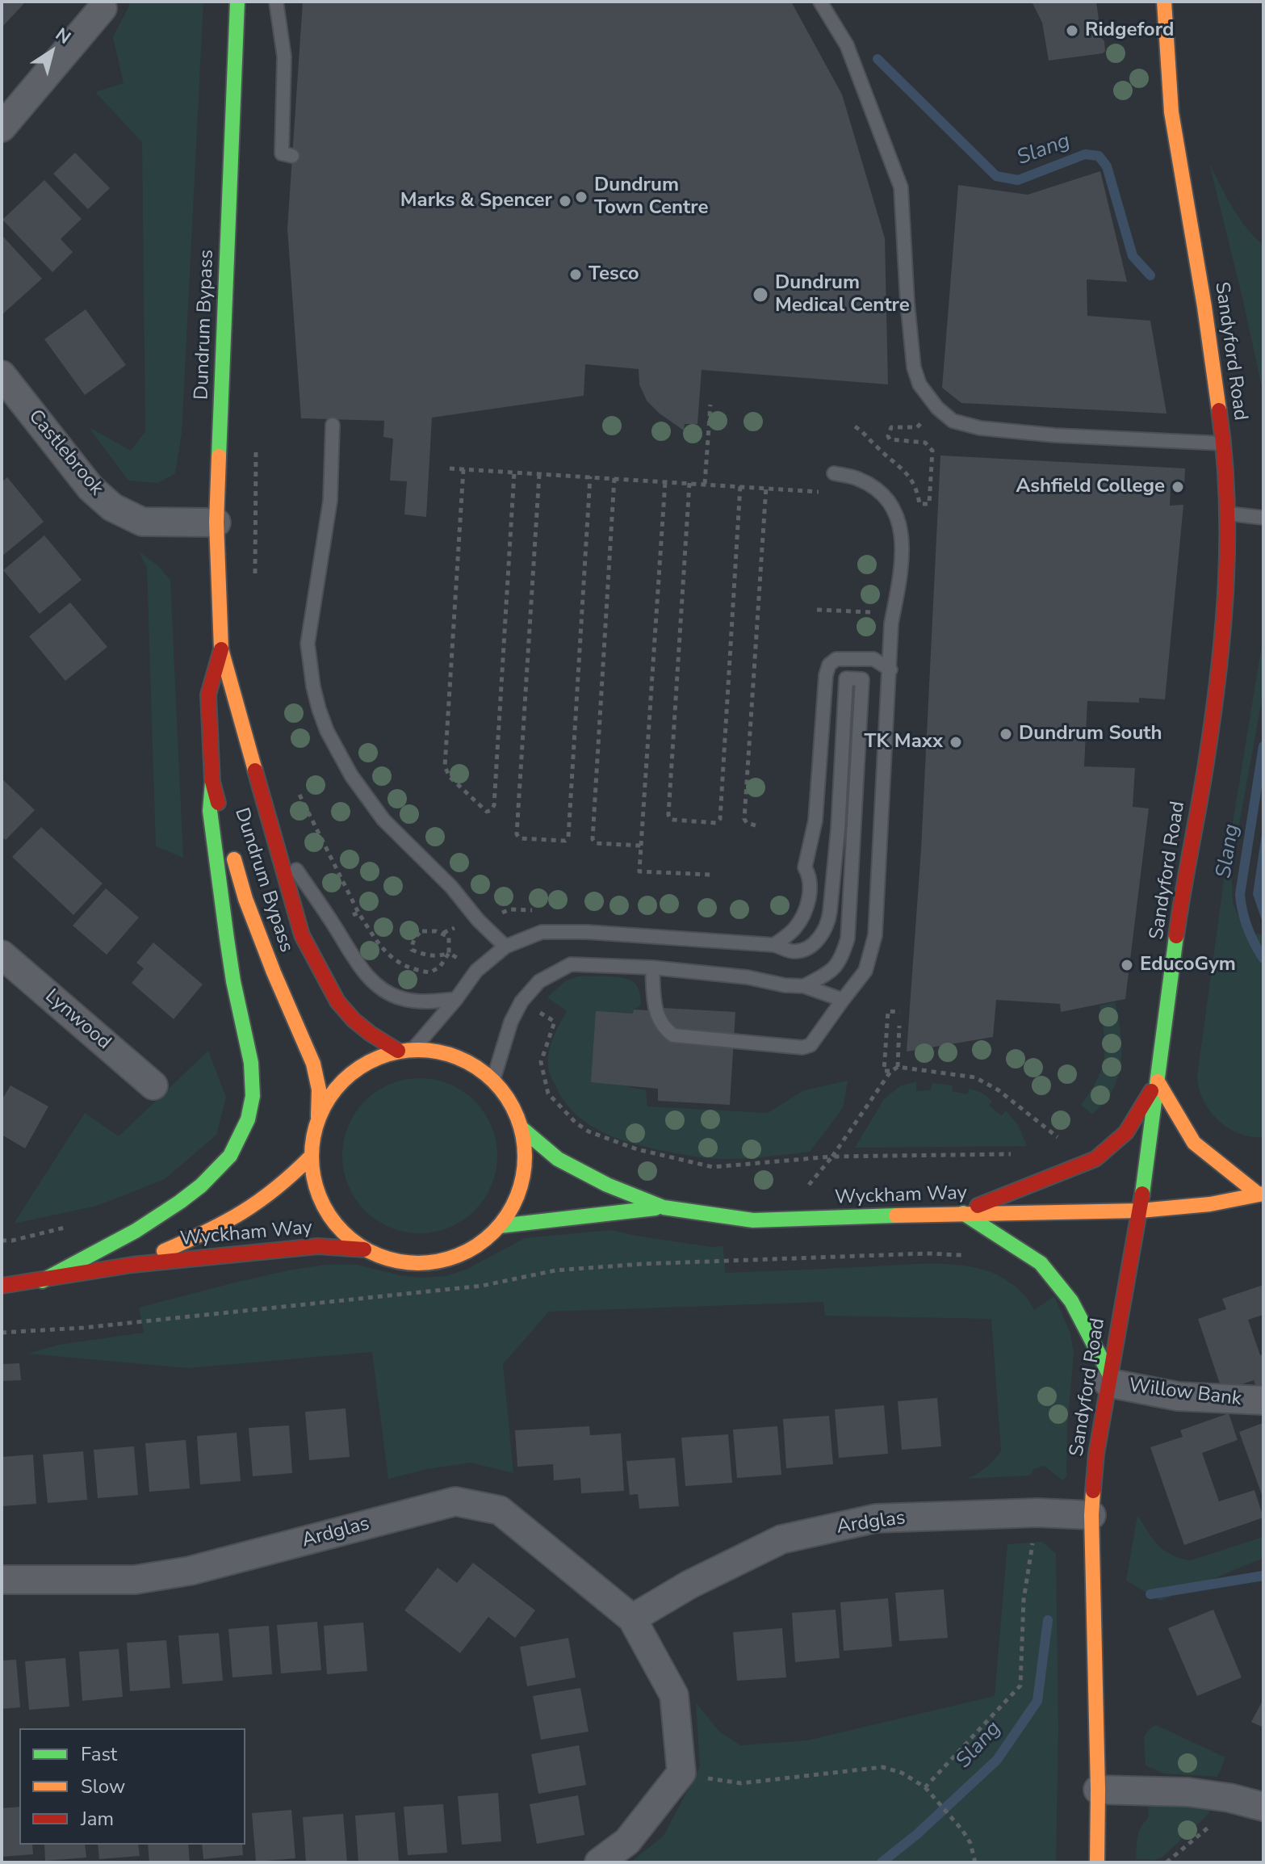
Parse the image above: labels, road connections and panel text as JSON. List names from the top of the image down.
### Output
{
  "streets": {
    "main road": ["Dundrum Bypass", "Sandyford Road", "Wyckham Way"],
    "street": [
      "Castlebrook",
      "Lynwood",
      "Willow Bank",
      "Ardglas"
    ]
  },
  "crossings": [
    ["Dundrum Bypass", "Castlebrook"],
    ["Dundrum Bypass", "Wyckham Way"],
    ["Sandyford Road", "Wyckham Way"],
    ["Sandyford Road", "Willow Bank"],
    ["Sandyford Road", "Ardglas"]
  ],
  "water": ["Slang"],
  "places": [
    "Ridgeford",
    "Dundrum Town Centre",
    "Marks & Spencer",
    "Tesco",
    "Dundrum Medical Centre",
    "Ashfield College",
    "Dundrum South",
    "TK Maxx",
    "EducoGym"
  ],
  "legend": ["Fast", "Slow", "Jam"],
  "north": "top right"
}
